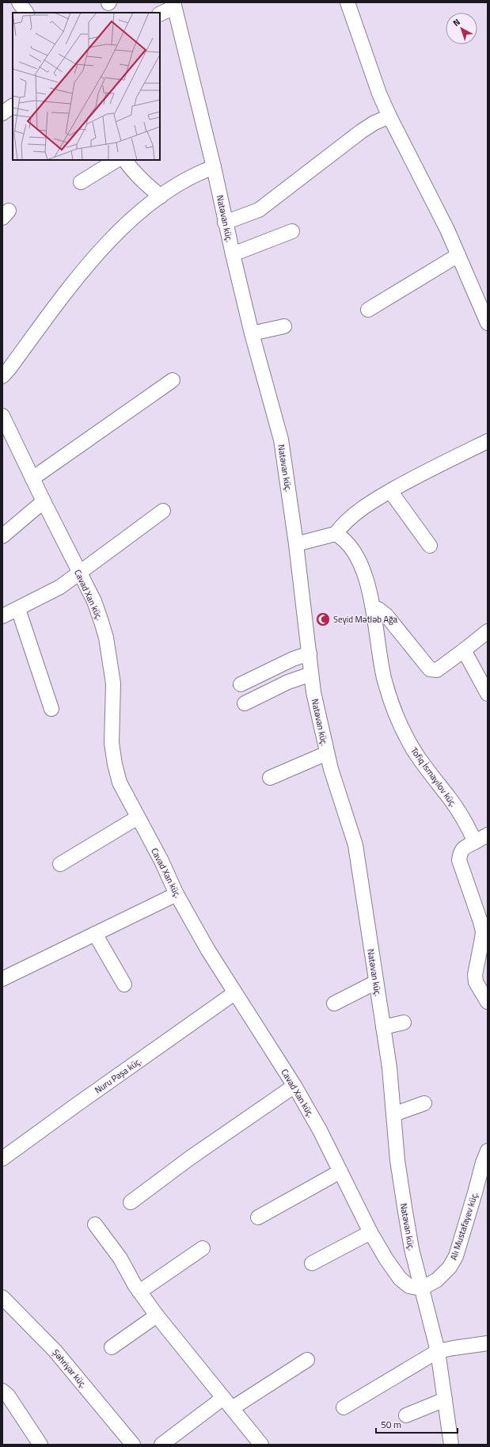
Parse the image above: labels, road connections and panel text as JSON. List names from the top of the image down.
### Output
{
  "streets": {
    "street": [
      "Natəvan küç.",
      "Cavad Xan küç.",
      "Tofiq İsmayılov küç.",
      "Nuru Paşa küç.",
      "Alı Mustafayev küç.",
      "Şəhriyar küç."
    ]
  },
  "crossings": [
    ["Natəvan küç.", "Cavad Xan küç."],
    ["Natəvan küç.", "Alı Mustafayev küç."],
    ["Cavad Xan küç.", "Nuru Paşa küç."],
    ["Cavad Xan küç.", "Alı Mustafayev küç."]
  ],
  "places": {
    "mosque": ["Seyid Mətləb Ağa"]
  },
  "scale_bar": "50 m",
  "north": "top left"
}
